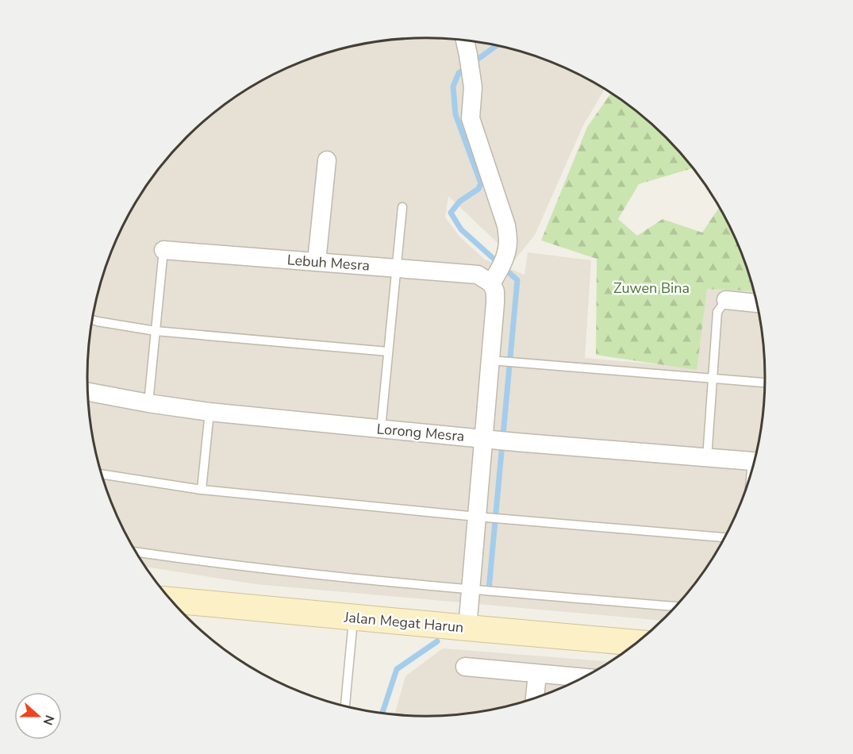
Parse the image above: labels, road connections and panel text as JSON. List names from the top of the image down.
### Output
{
  "streets": {
    "street": ["Lebuh Mesra", "Lorong Mesra", "Jalan Megat Harun"]
  },
  "parks": ["Zuwen Bina"],
  "north": "right"
}
